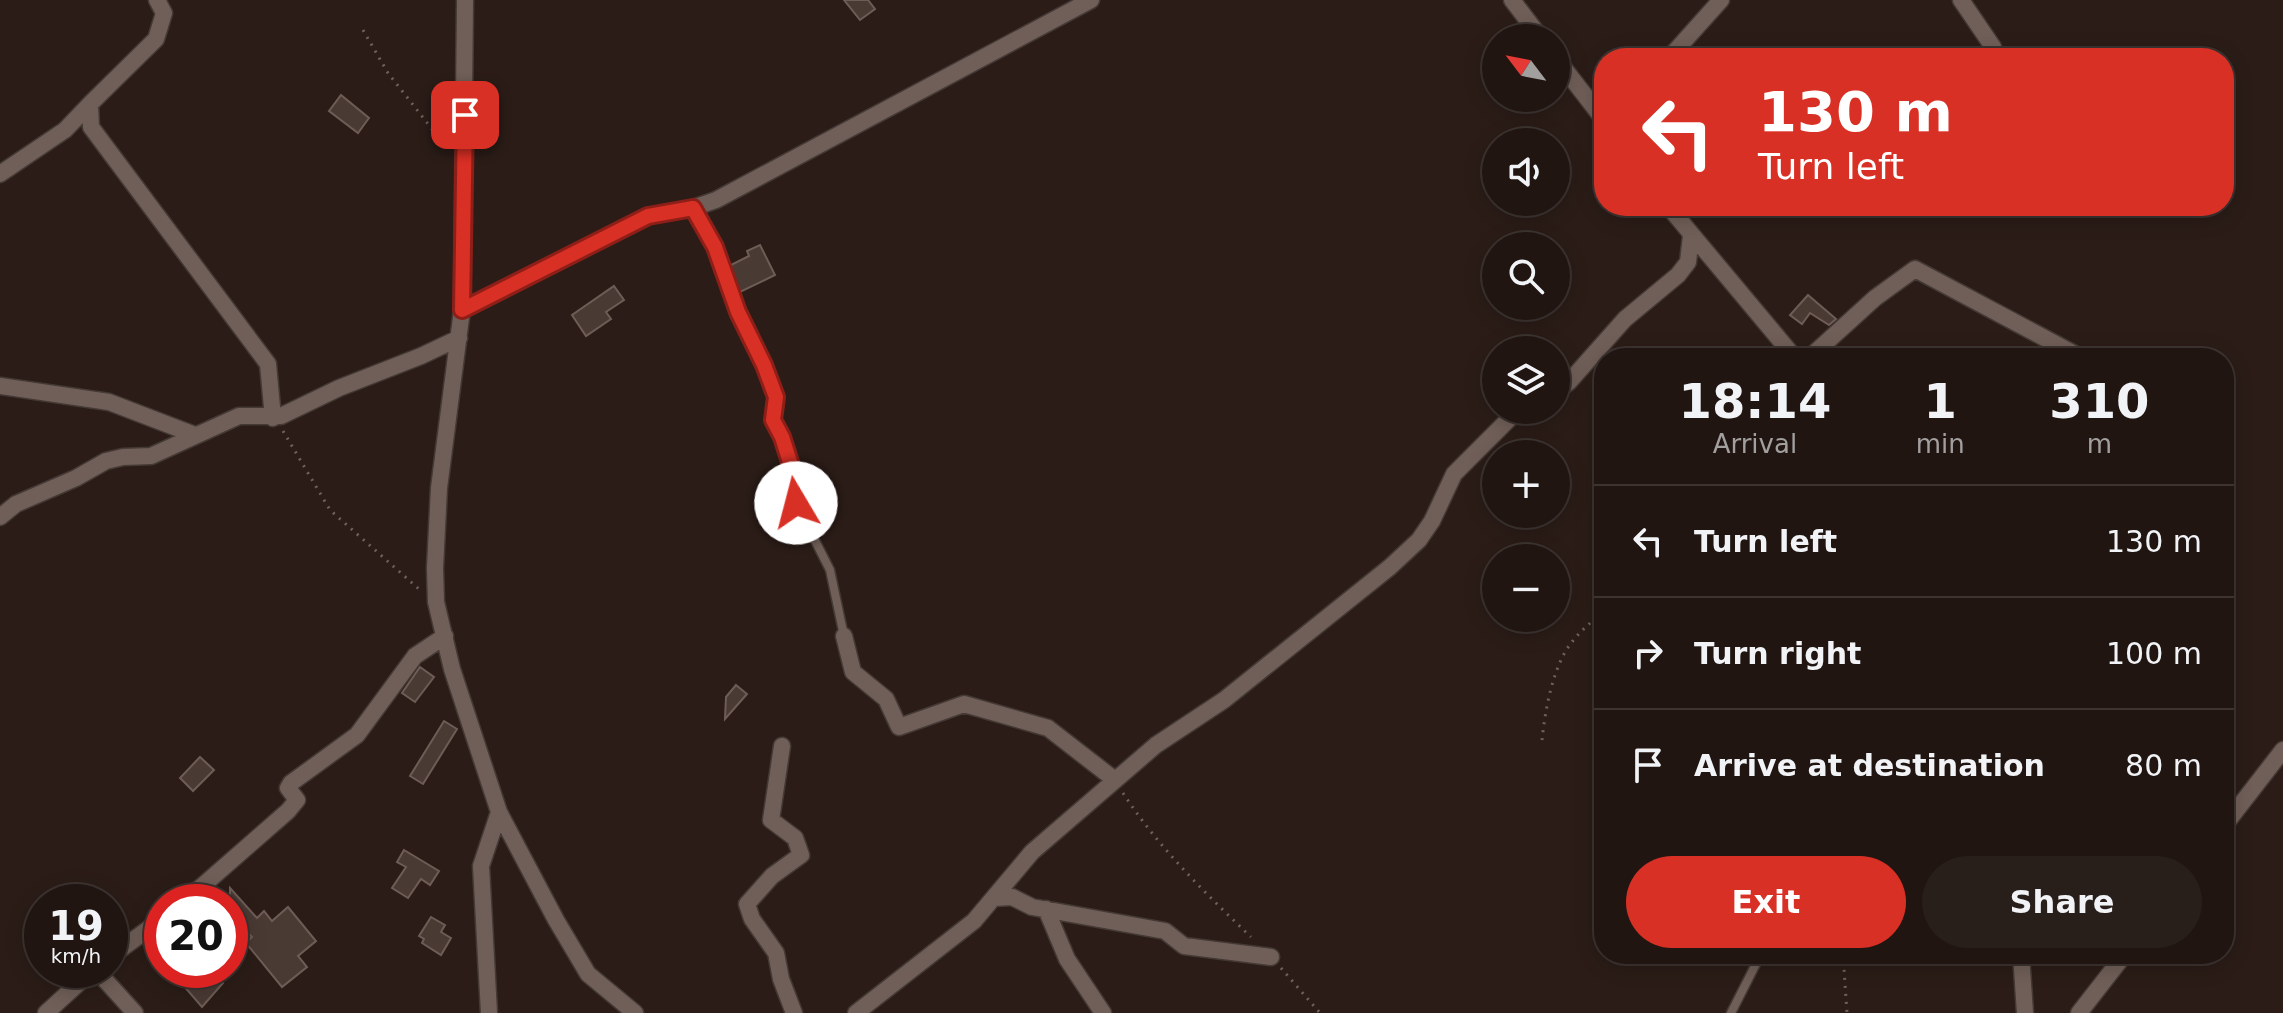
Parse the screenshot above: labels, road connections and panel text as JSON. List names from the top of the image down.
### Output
{
  "north": "top left",
  "page": {
    "map_buttons": ["+", "−"],
    "turn": ["130 m", "Turn left"],
    "eta": [
      "18:14",
      "Arrival",
      "1",
      "min",
      "310",
      "m"
    ],
    "list": [
      {
        "name": "Turn left",
        "value": "130 m"
      },
      {
        "name": "Turn right",
        "value": "100 m"
      },
      {
        "name": "Arrive at destination",
        "value": "80 m"
      }
    ],
    "buttons": ["Exit", "Share"],
    "speed": "19 km/h",
    "limit": "20"
  }
}
